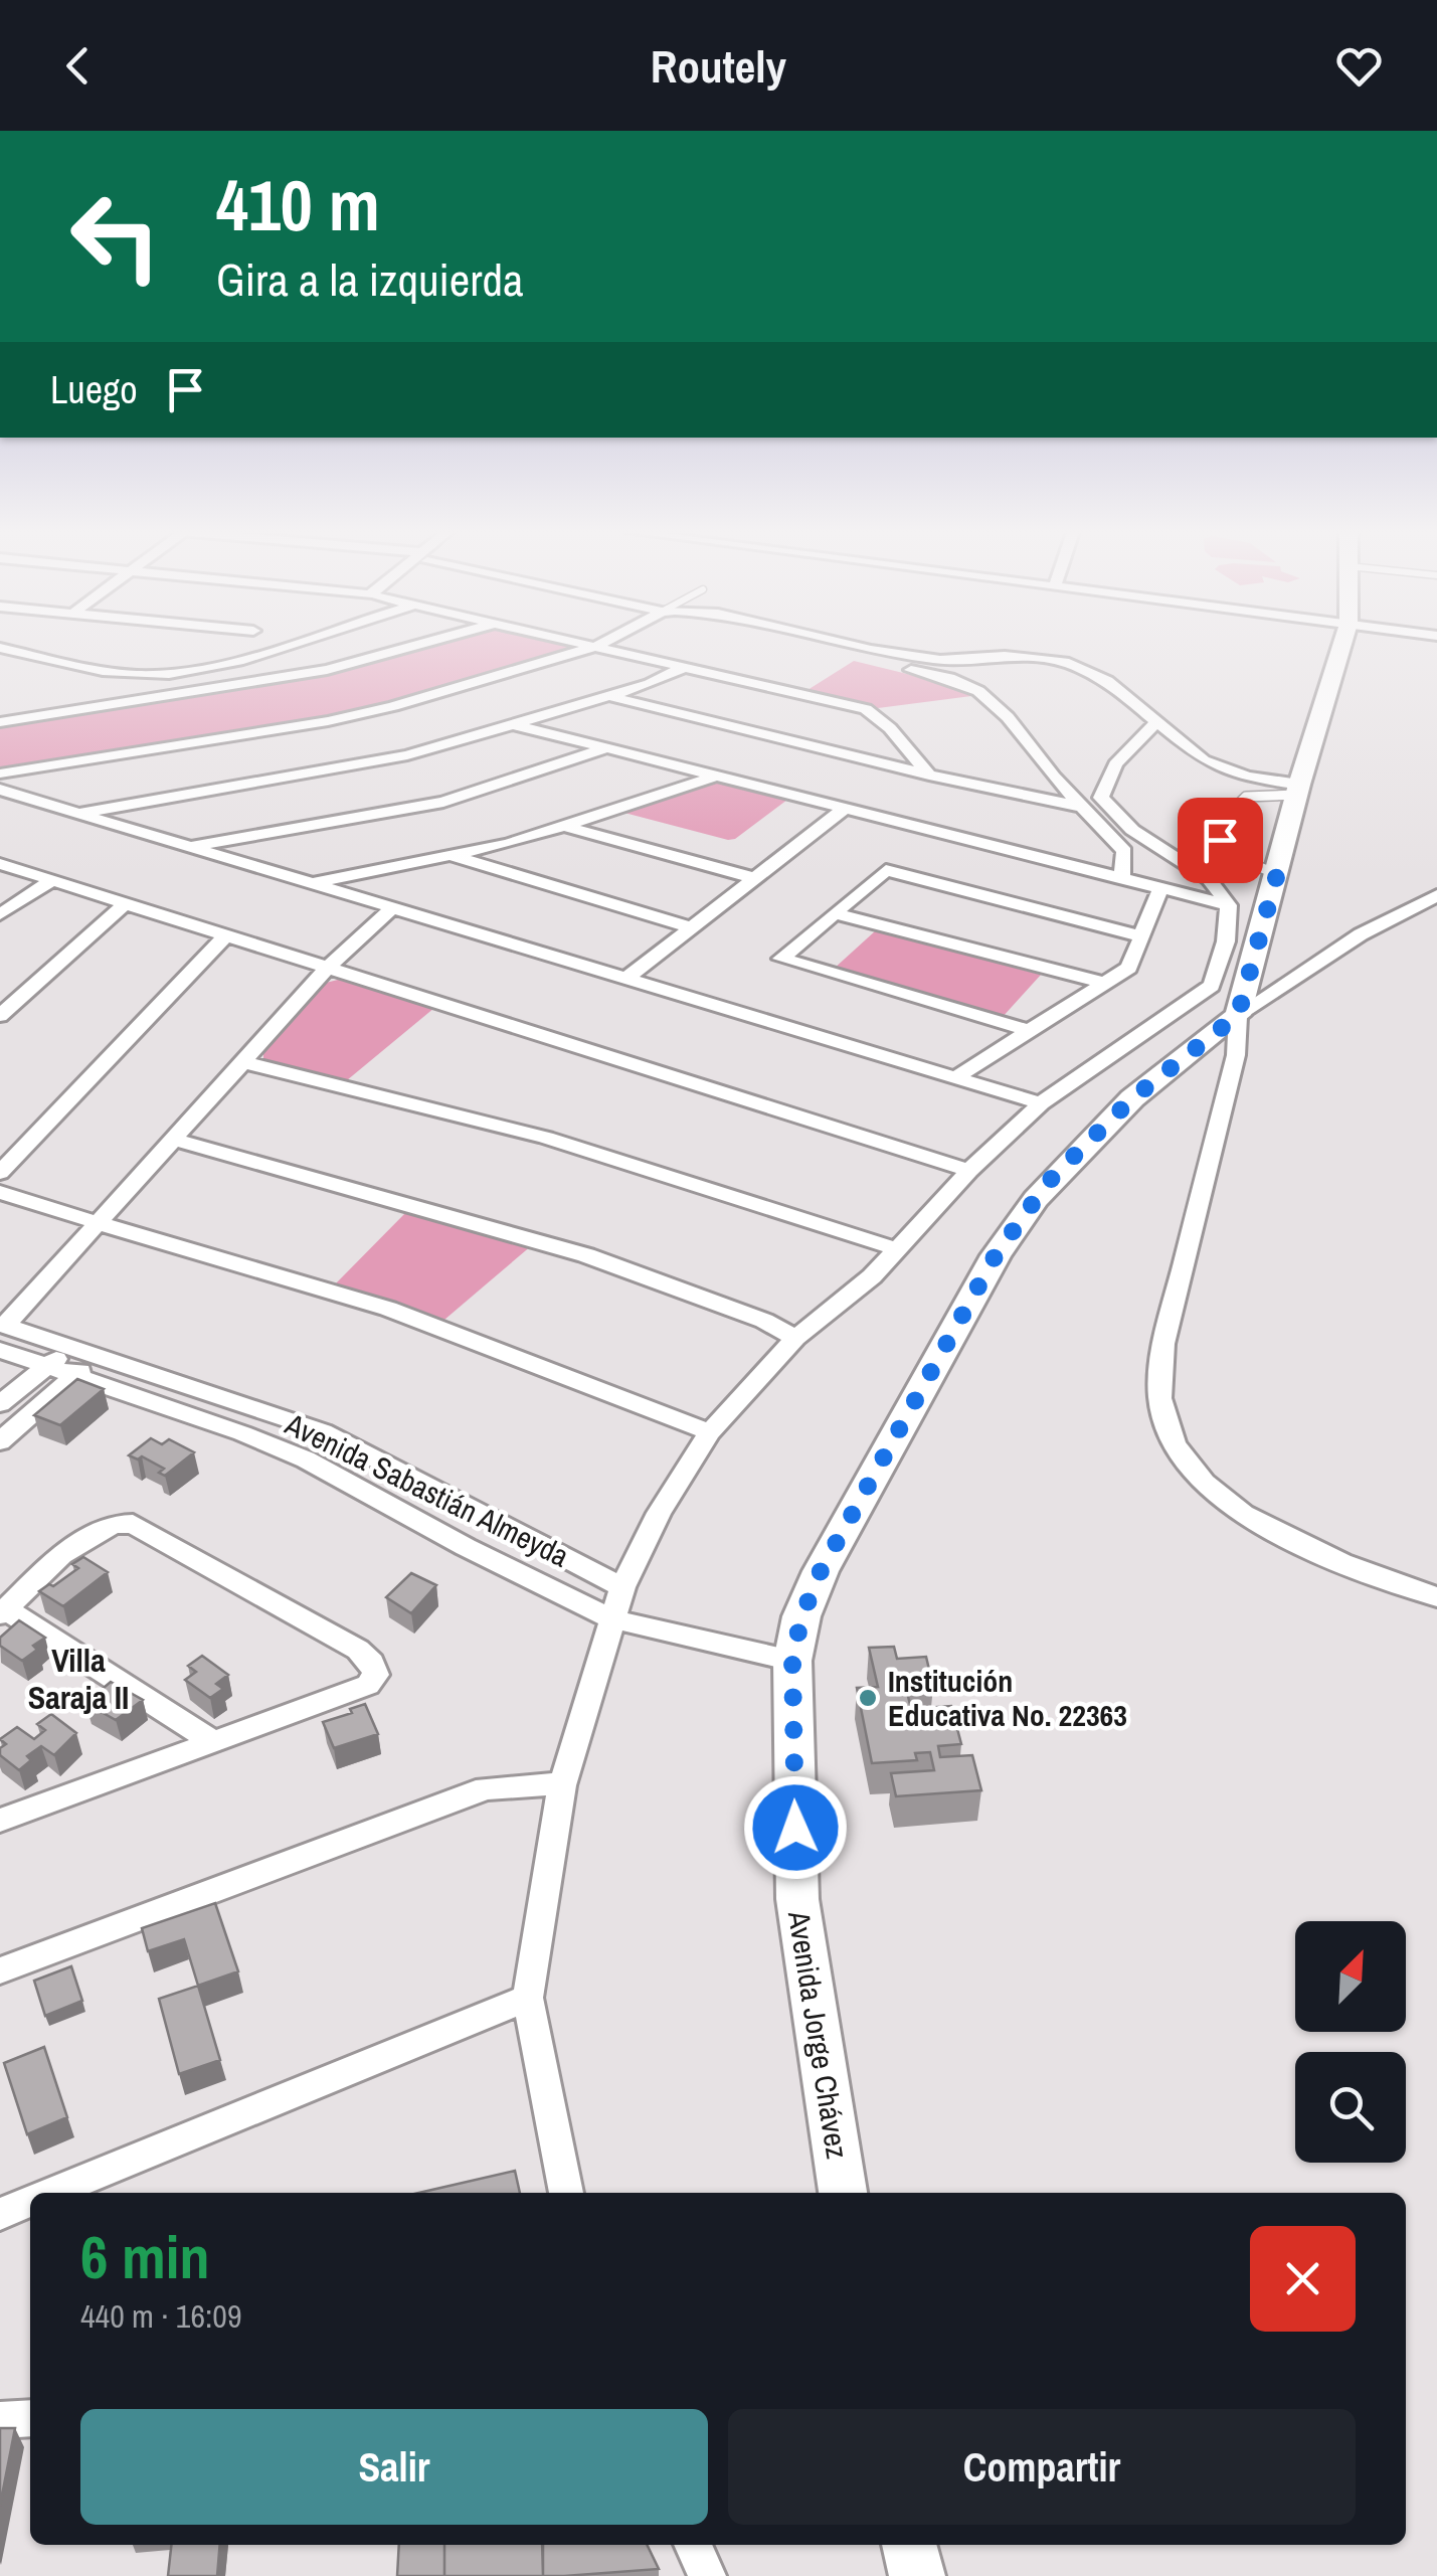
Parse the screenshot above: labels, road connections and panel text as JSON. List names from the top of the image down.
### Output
{
  "streets": {
    "main road": ["Avenida Jorge Chávez"],
    "street": ["Avenida Sabastián Almeyda"]
  },
  "crossings": [
    ["Avenida Sabastián Almeyda", "Avenida Jorge Chávez"]
  ],
  "districts": ["Villa Saraja II"],
  "places": ["Institución Educativa No. 22363"],
  "north": "top right",
  "page": {
    "header": "Routely",
    "turn": ["410 m", "Gira a la izquierda"],
    "then": "Luego",
    "heading": ["6 min", "440 m · 16:09"],
    "buttons": ["Salir", "Compartir"]
  }
}
